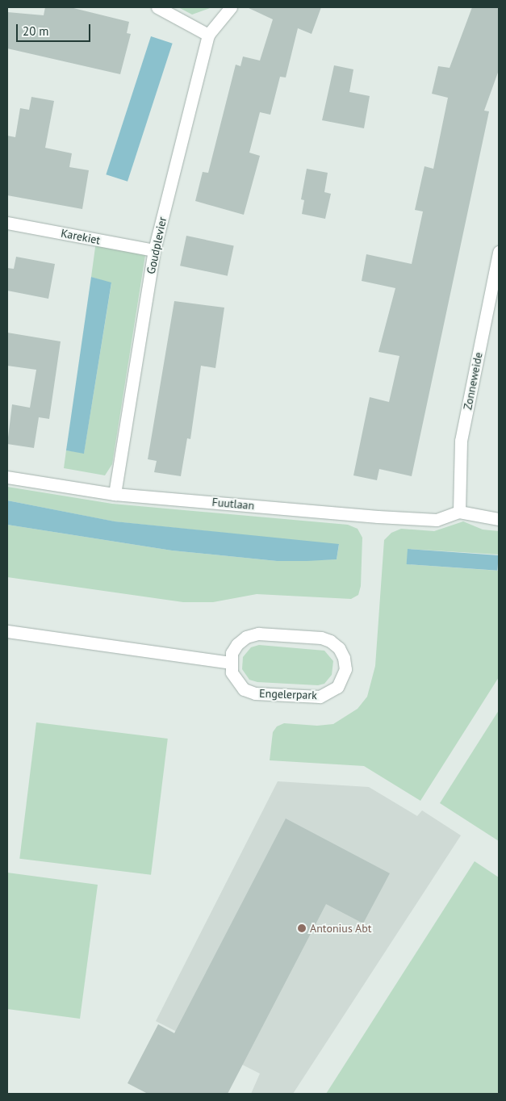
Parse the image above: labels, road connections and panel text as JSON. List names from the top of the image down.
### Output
{
  "streets": {
    "street": [
      "Karekiet",
      "Goudplevier",
      "Zonneweide",
      "Fuutlaan",
      "Engelerpark"
    ]
  },
  "crossings": [
    ["Karekiet", "Goudplevier"],
    ["Goudplevier", "Fuutlaan"],
    ["Zonneweide", "Fuutlaan"]
  ],
  "places": ["Antonius Abt"],
  "scale_bar": "20 m"
}
